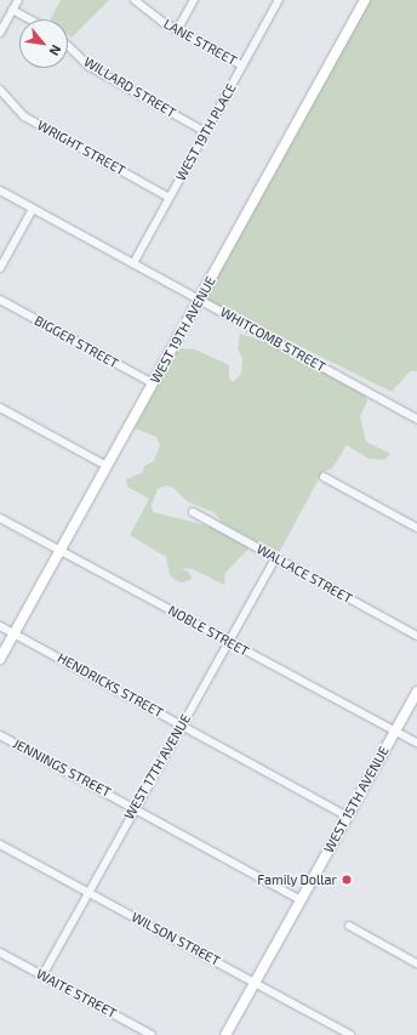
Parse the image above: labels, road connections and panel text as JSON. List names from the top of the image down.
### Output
{
  "streets": {
    "street": [
      "LANE STREET",
      "WILLARD STREET",
      "WEST 19TH PLACE",
      "WRIGHT STREET",
      "WEST 19TH AVENUE",
      "WHITCOMB STREET",
      "BIGGER STREET",
      "WALLACE STREET",
      "NOBLE STREET",
      "HENDRICKS STREET",
      "WEST 17TH AVENUE",
      "JENNINGS STREET",
      "WEST 15TH AVENUE",
      "WILSON STREET",
      "WAITE STREET"
    ]
  },
  "crossings": [
    ["LANE STREET", "WEST 19TH PLACE"],
    ["WILLARD STREET", "WEST 19TH PLACE"],
    ["WEST 19TH PLACE", "WRIGHT STREET"],
    ["WEST 19TH PLACE", "WHITCOMB STREET"],
    ["WEST 19TH AVENUE", "WHITCOMB STREET"],
    ["WEST 19TH AVENUE", "BIGGER STREET"],
    ["WEST 19TH AVENUE", "NOBLE STREET"],
    ["WEST 19TH AVENUE", "HENDRICKS STREET"],
    ["WALLACE STREET", "WEST 17TH AVENUE"],
    ["NOBLE STREET", "WEST 17TH AVENUE"],
    ["NOBLE STREET", "WEST 15TH AVENUE"],
    ["HENDRICKS STREET", "WEST 17TH AVENUE"],
    ["HENDRICKS STREET", "WEST 15TH AVENUE"],
    ["WEST 17TH AVENUE", "JENNINGS STREET"],
    ["WEST 17TH AVENUE", "WILSON STREET"],
    ["WEST 17TH AVENUE", "WAITE STREET"],
    ["JENNINGS STREET", "WEST 15TH AVENUE"],
    ["WEST 15TH AVENUE", "WILSON STREET"]
  ],
  "places": ["Family Dollar"],
  "north": "bottom right"
}
